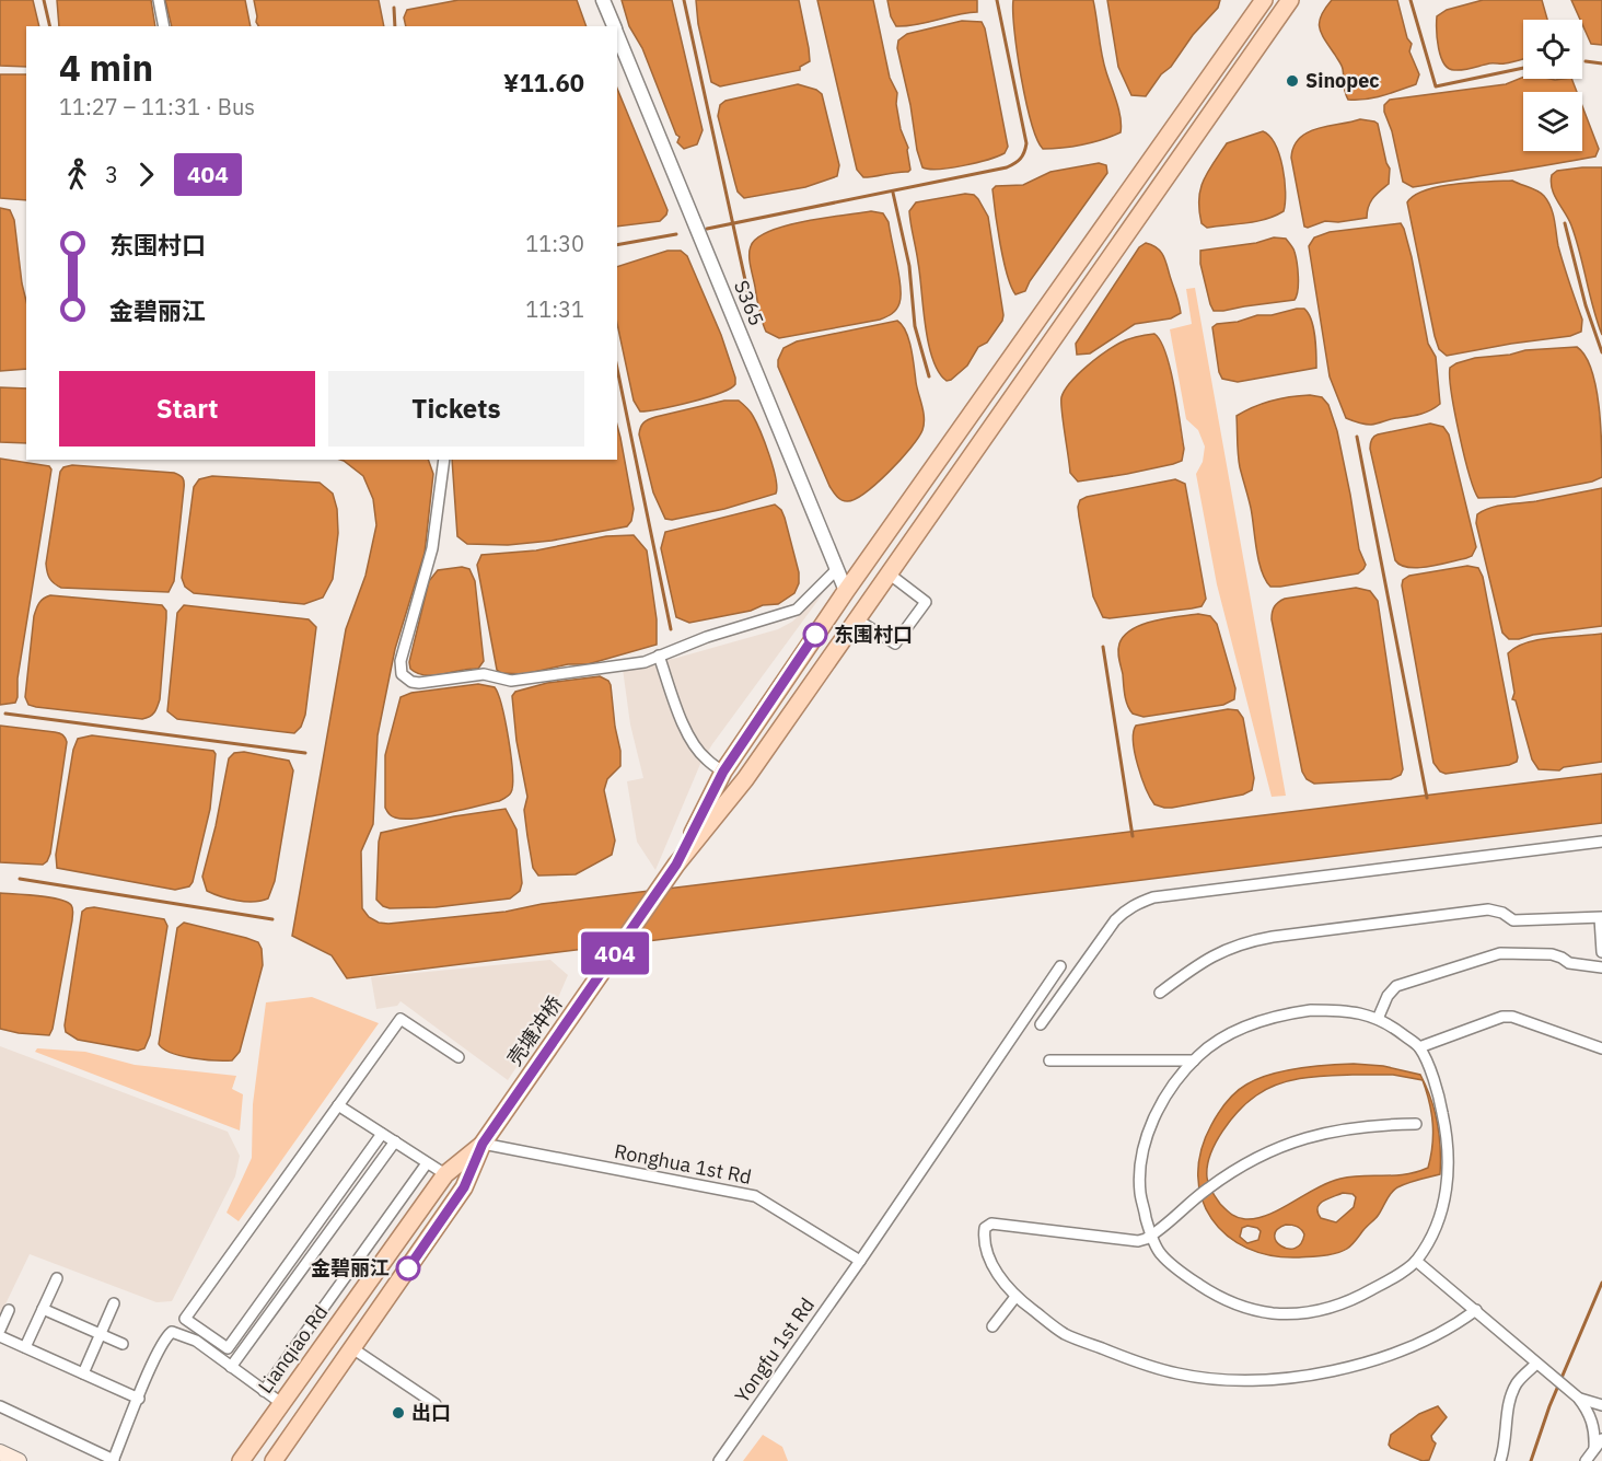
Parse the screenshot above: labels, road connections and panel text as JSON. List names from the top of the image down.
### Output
{
  "streets": {
    "main road": ["壳塘冲桥", "Lianqiao Rd"],
    "street": ["S365", "Ronghua 1st Rd", "Yongfu 1st Rd"]
  },
  "crossings": [
    ["壳塘冲桥", "Lianqiao Rd"],
    ["Ronghua 1st Rd", "Lianqiao Rd"],
    ["Ronghua 1st Rd", "Yongfu 1st Rd"]
  ],
  "places": [
    "Sinopec",
    "东围村口",
    "金碧丽江",
    "出口"
  ],
  "lines": ["bus line 404"],
  "page": {
    "on_map": "404",
    "heading": ["4 min", "11:27 – 11:31 · Bus", "¥11.60"],
    "legs": ["3", "404"],
    "list": [
      {
        "name": "东围村口",
        "value": "11:30"
      },
      {
        "name": "金碧丽江",
        "value": "11:31"
      }
    ],
    "buttons": ["Start", "Tickets"]
  }
}
